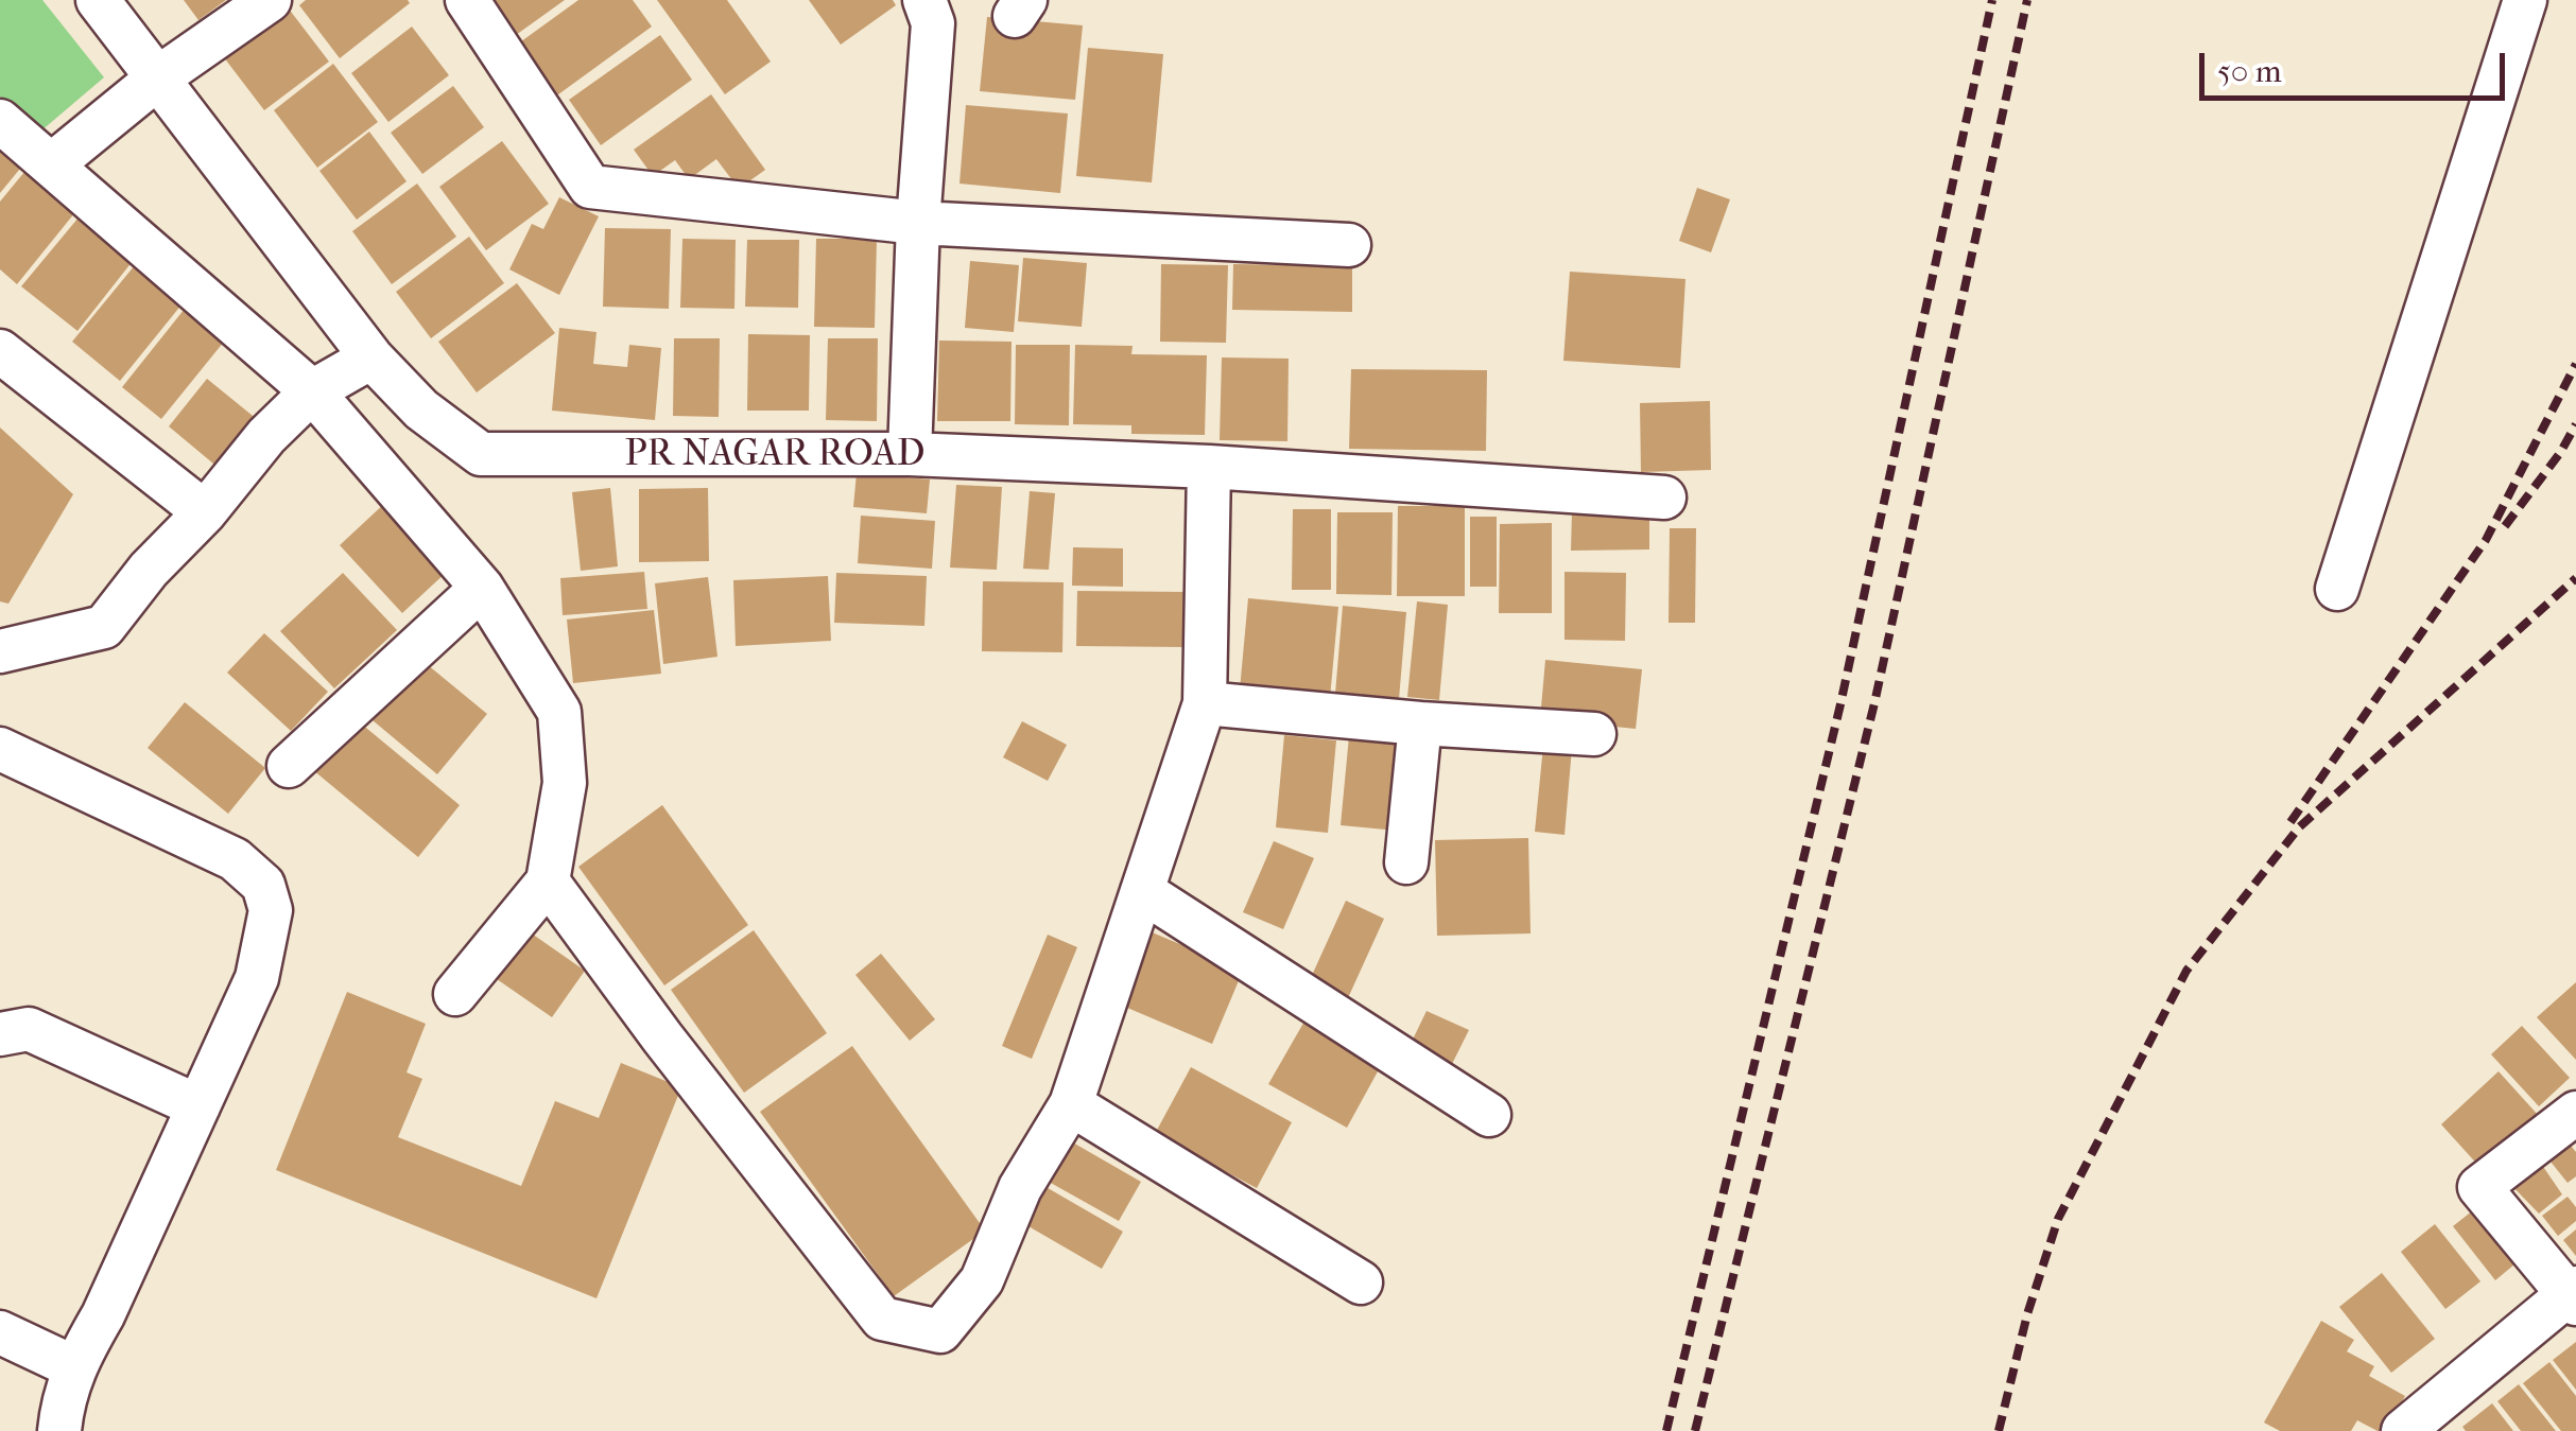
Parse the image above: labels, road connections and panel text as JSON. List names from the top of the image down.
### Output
{
  "streets": {
    "street": ["PR NAGAR ROAD"]
  },
  "scale_bar": "50 m"
}
